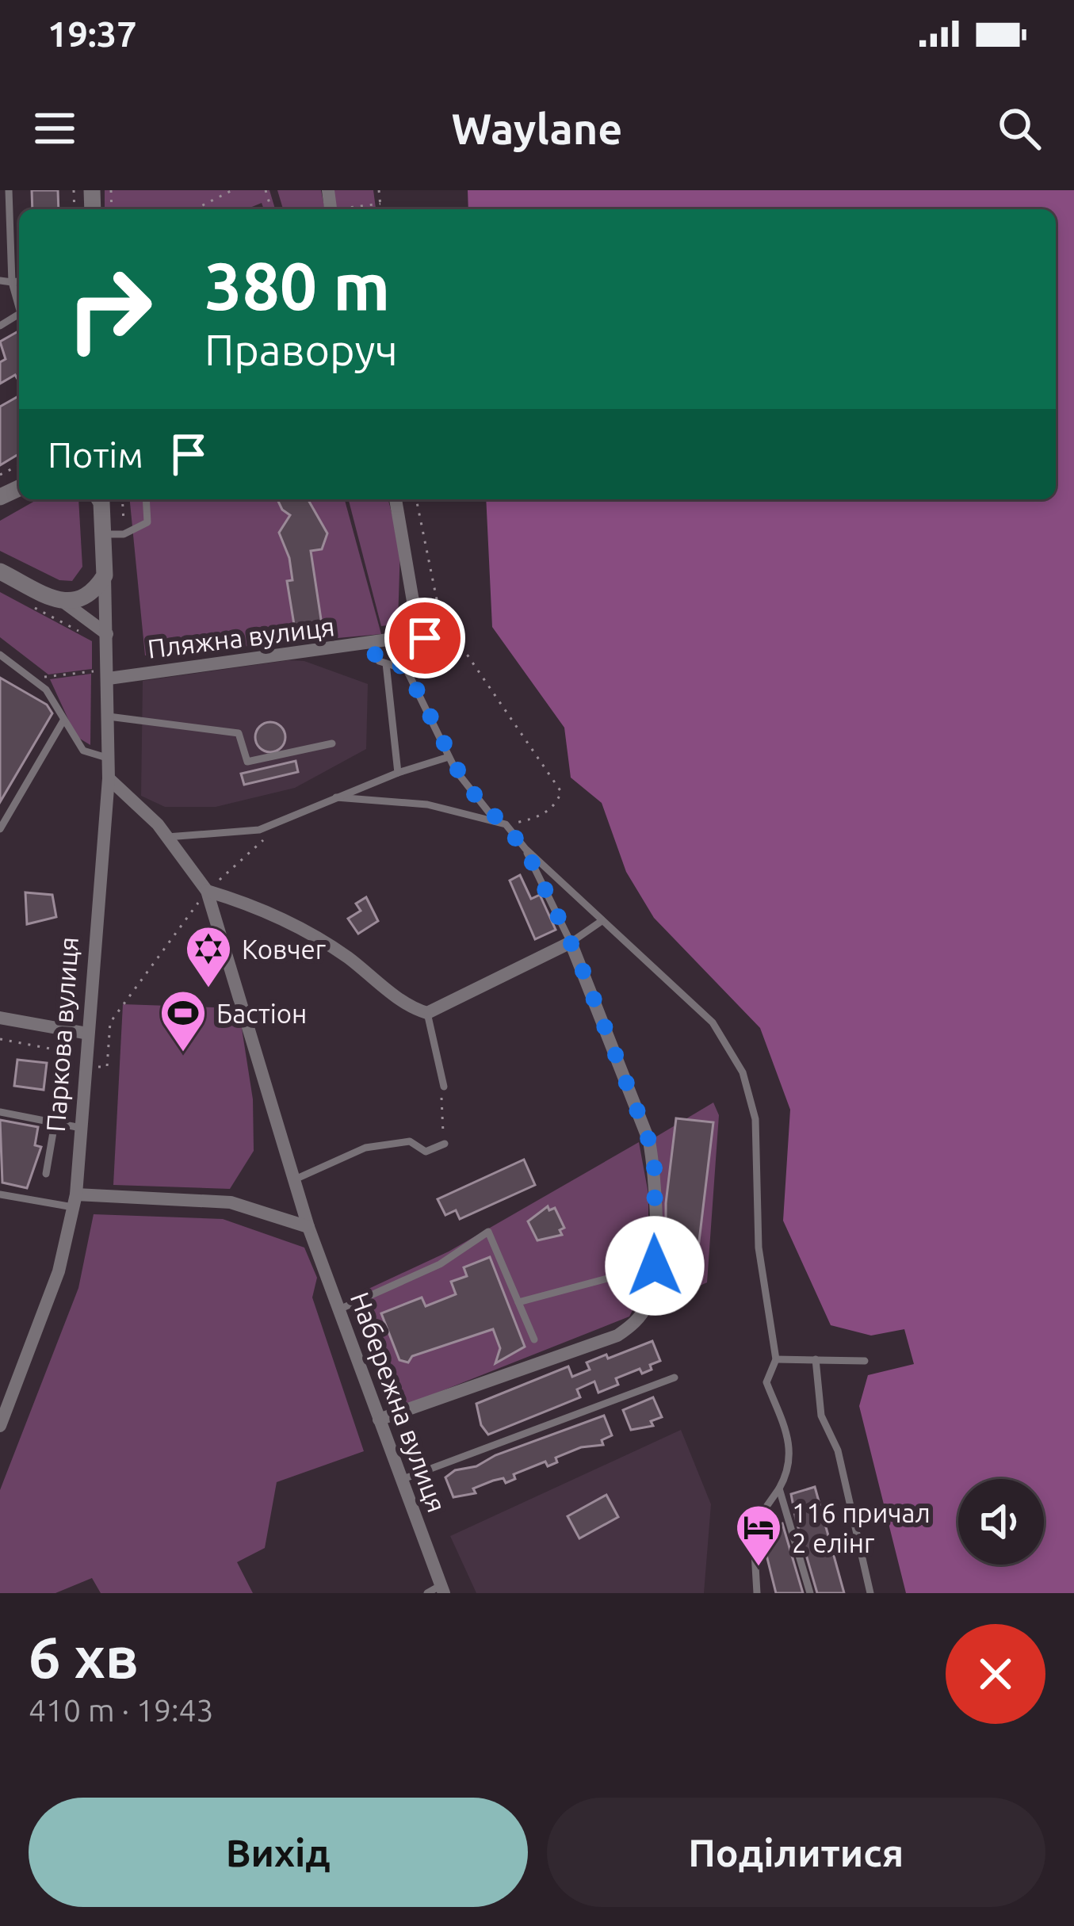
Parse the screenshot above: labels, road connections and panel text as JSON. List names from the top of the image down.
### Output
{
  "streets": {
    "street": ["Пляжна вулиця", "Паркова вулиця", "Набережна вулиця"]
  },
  "crossings": [
    ["Пляжна вулиця", "Паркова вулиця"],
    ["Паркова вулиця", "Набережна вулиця"]
  ],
  "places": {
    "synagogue": ["Ковчег"],
    "sports": ["Бастіон"],
    "hotel": ["116 причал 2 елінг"]
  },
  "page": {
    "status": "19:37",
    "header": "Waylane",
    "turn": ["380 m", "Праворуч"],
    "then": "Потім",
    "heading": ["6 хв", "410 m · 19:43"],
    "buttons": ["Вихід", "Поділитися"]
  }
}
